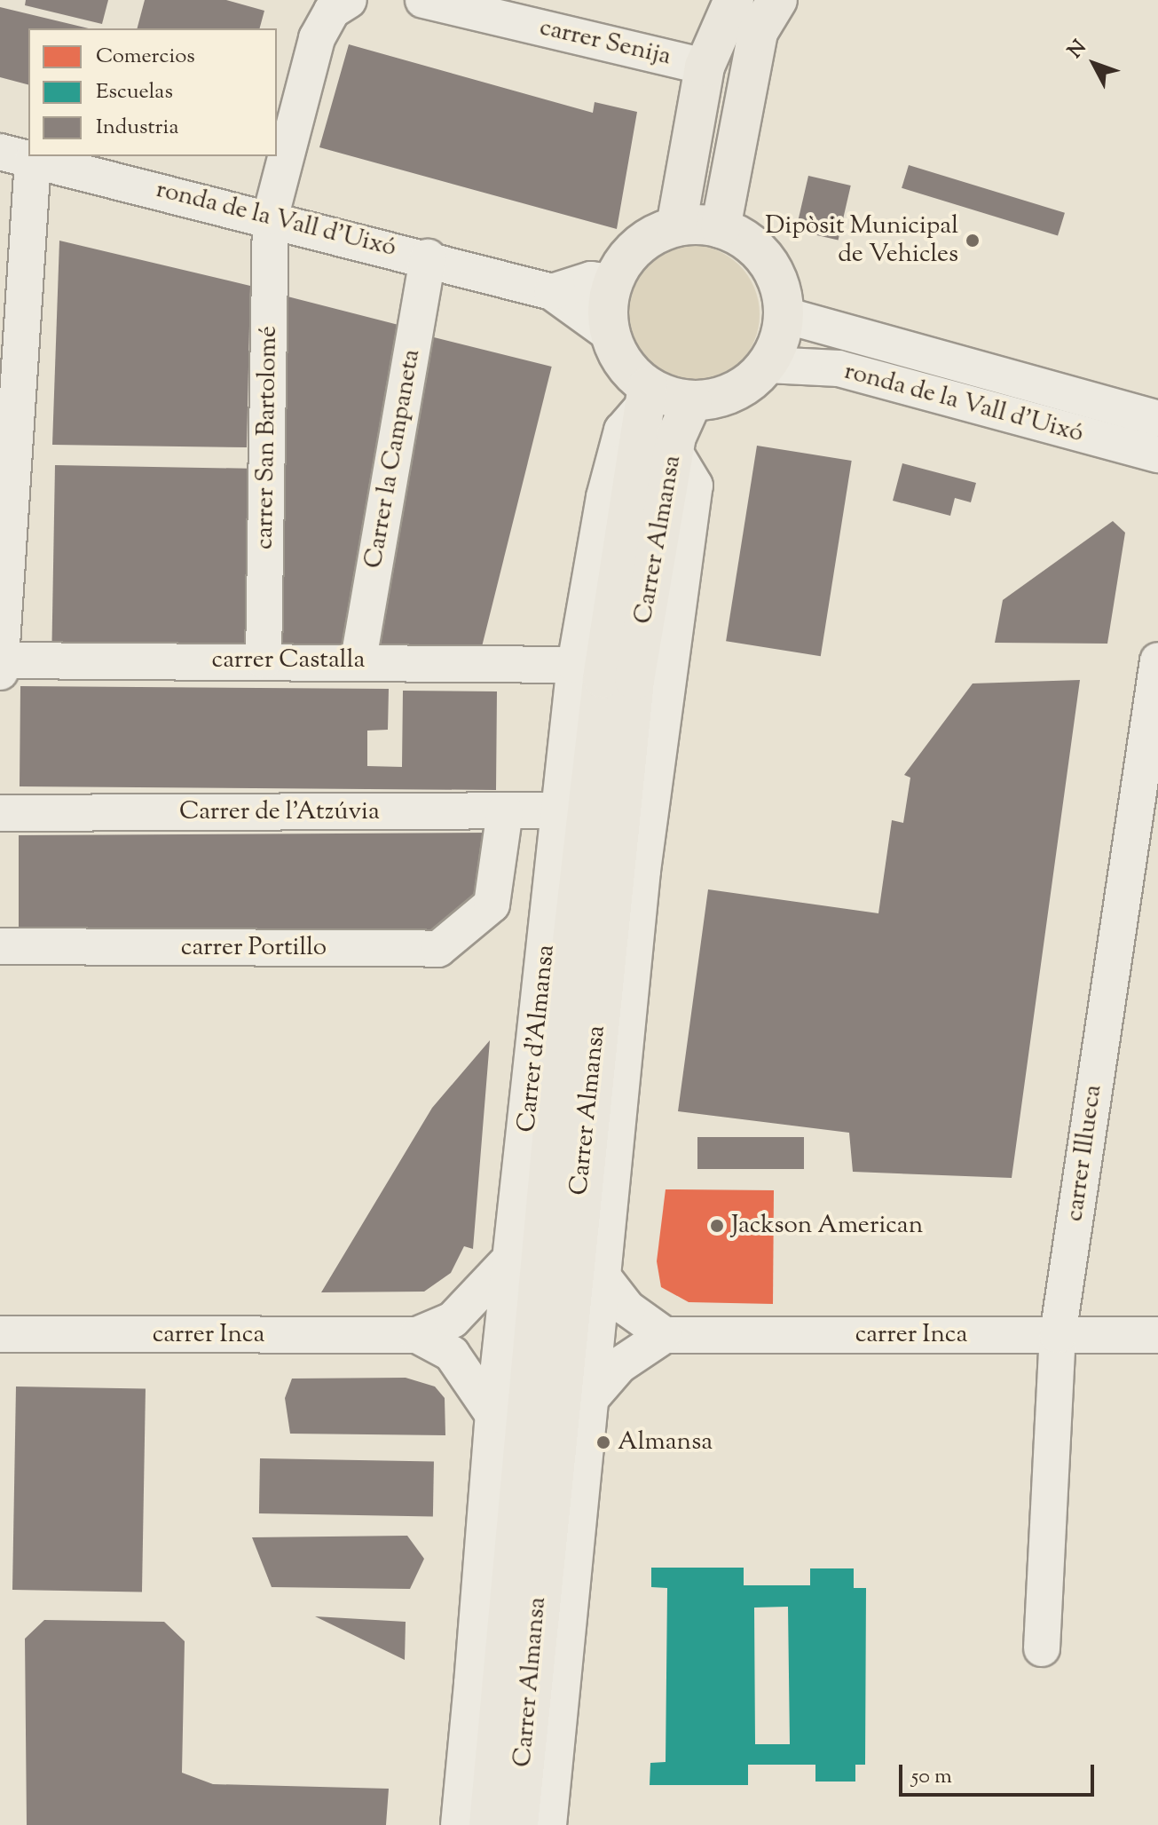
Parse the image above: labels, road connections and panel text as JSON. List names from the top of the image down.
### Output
{
  "streets": {
    "main road": ["Carrer Almansa", "Carrer d'Almansa"],
    "street": [
      "carrer Senija",
      "ronda de la Vall d'Uixó",
      "carrer San Bartolomé",
      "Carrer la Campaneta",
      "carrer Castalla",
      "Carrer de l'Atzúvia",
      "carrer Portillo",
      "carrer Illueca",
      "carrer Inca"
    ]
  },
  "crossings": [
    ["ronda de la Vall d'Uixó", "carrer San Bartolomé"],
    ["ronda de la Vall d'Uixó", "Carrer la Campaneta"],
    ["ronda de la Vall d'Uixó", "Carrer Almansa"],
    ["ronda de la Vall d'Uixó", "Carrer d'Almansa"],
    ["carrer San Bartolomé", "carrer Castalla"],
    ["Carrer la Campaneta", "carrer Castalla"],
    ["Carrer Almansa", "Carrer d'Almansa"],
    ["carrer Castalla", "Carrer d'Almansa"],
    ["Carrer de l'Atzúvia", "carrer Portillo"],
    ["Carrer de l'Atzúvia", "Carrer d'Almansa"],
    ["carrer Illueca", "carrer Inca"]
  ],
  "places": ["Dipòsit Municipal de Vehicles", "Jackson American", "Almansa"],
  "legend": ["Comercios", "Escuelas", "Industria"],
  "scale_bar": "50 m",
  "north": "top left"
}
